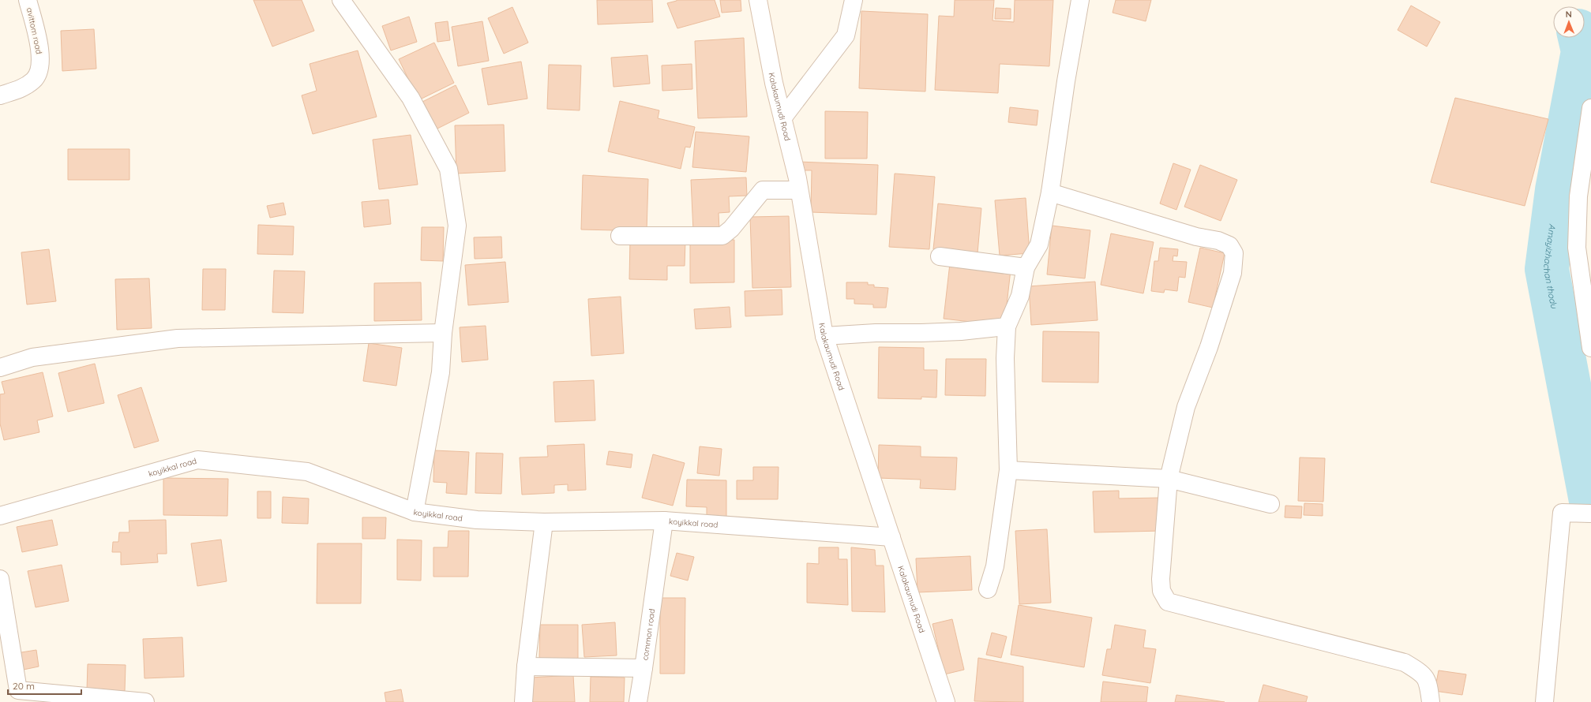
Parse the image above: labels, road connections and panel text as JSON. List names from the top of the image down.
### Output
{
  "streets": {
    "street": [
      "avittom road",
      "Kalakaumudi Road",
      "koyikkal road",
      "common road"
    ]
  },
  "crossings": [
    ["Kalakaumudi Road", "koyikkal road"],
    ["koyikkal road", "common road"]
  ],
  "water": ["Amayizhachan thodu"],
  "scale_bar": "20 m",
  "north": "top"
}
